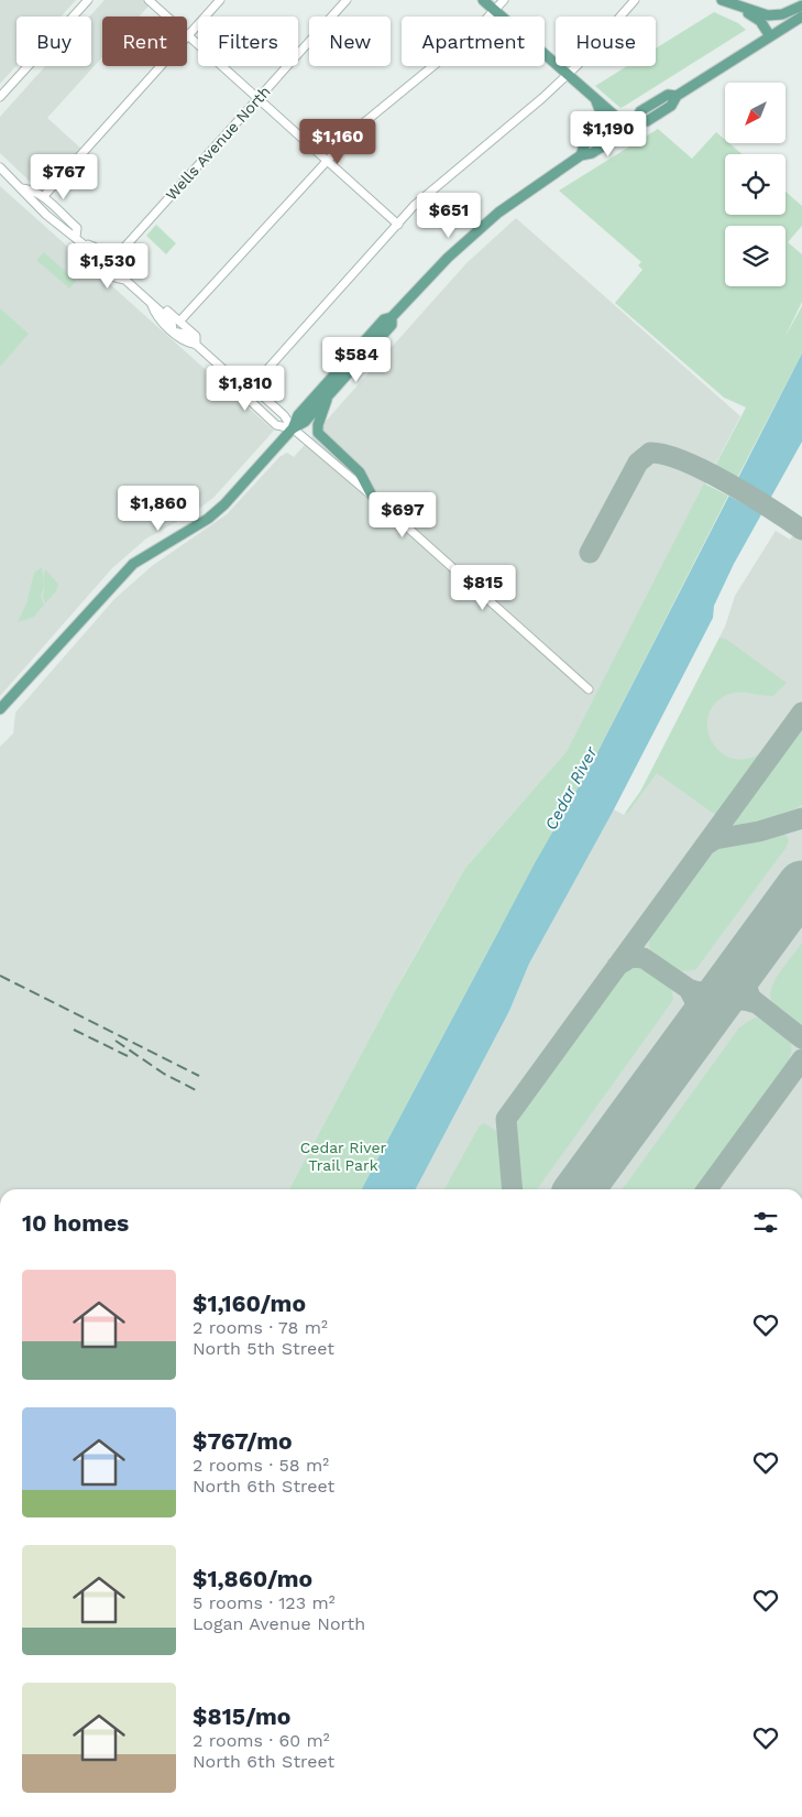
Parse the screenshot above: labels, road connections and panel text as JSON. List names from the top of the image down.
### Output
{
  "streets": {
    "street": ["Wells Avenue North"]
  },
  "water": ["Cedar River"],
  "parks": ["Cedar River Trail Park"],
  "north": "bottom left",
  "page": {
    "chip": [
      "Buy",
      "Rent",
      "Filters",
      "New",
      "Apartment",
      "House"
    ],
    "price": [
      "$1,190",
      "$1,160",
      "$767",
      "$651",
      "$1,530",
      "$584",
      "$1,810",
      "$1,860",
      "$697",
      "$815"
    ],
    "heading": "10 homes",
    "list": [
      {
        "name": "$1,160/mo",
        "note": "2 rooms · 78 m² · North 5th Street"
      },
      {
        "name": "$767/mo",
        "note": "2 rooms · 58 m² · North 6th Street"
      },
      {
        "name": "$1,860/mo",
        "note": "5 rooms · 123 m² · Logan Avenue North"
      },
      {
        "name": "$815/mo",
        "note": "2 rooms · 60 m² · North 6th Street"
      }
    ]
  }
}
